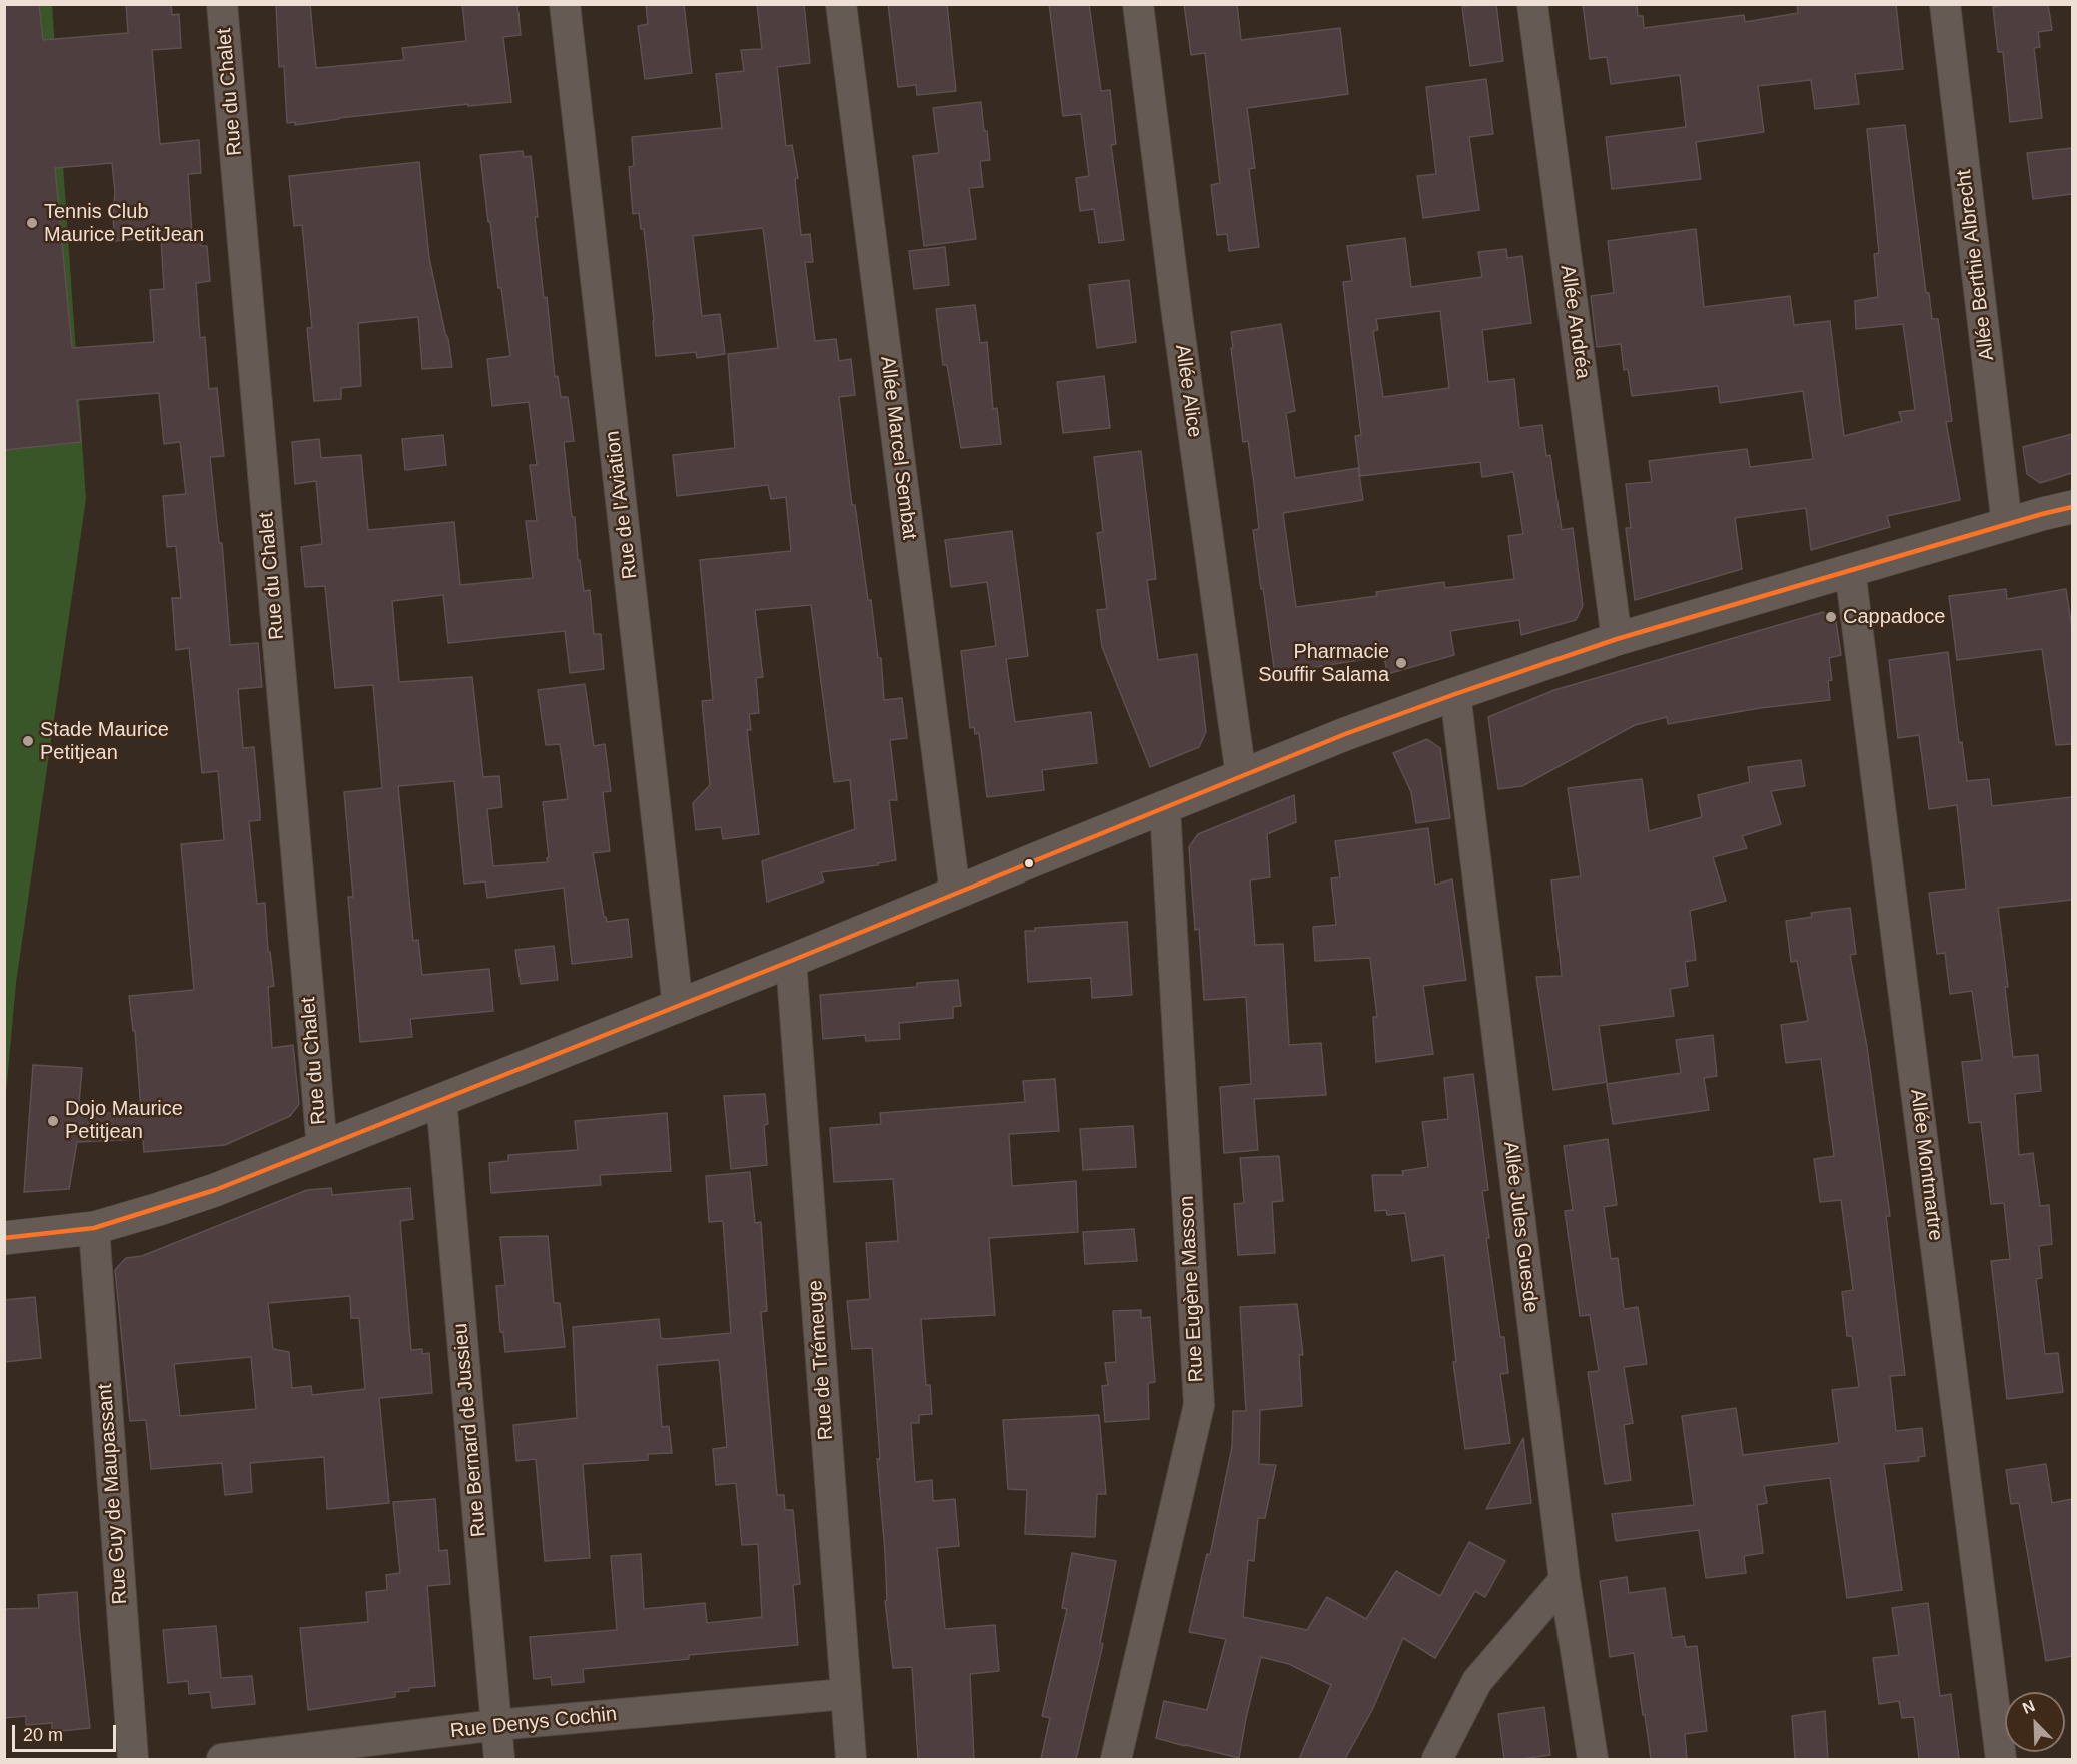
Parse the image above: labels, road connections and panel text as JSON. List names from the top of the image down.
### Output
{
  "streets": {
    "street": [
      "Rue du Chalet",
      "Allée Berthie Albrecht",
      "Allée Andréa",
      "Allée Alice",
      "Allée Marcel Sembat",
      "Rue de l'Aviation",
      "Allée Montmartre",
      "Allée Jules Guesde",
      "Rue Eugène Masson",
      "Rue de Trémeuge",
      "Rue Bernard de Jussieu",
      "Rue Guy de Maupassant",
      "Rue Denys Cochin"
    ]
  },
  "crossings": [
    ["Rue de Trémeuge", "Rue Denys Cochin"],
    ["Rue Bernard de Jussieu", "Rue Denys Cochin"]
  ],
  "places": [
    "Tennis Club Maurice PetitJean",
    "Cappadoce",
    "Pharmacie Souffir Salama",
    "Stade Maurice Petitjean",
    "Dojo Maurice Petitjean"
  ],
  "scale_bar": "20 m",
  "north": "top left"
}
